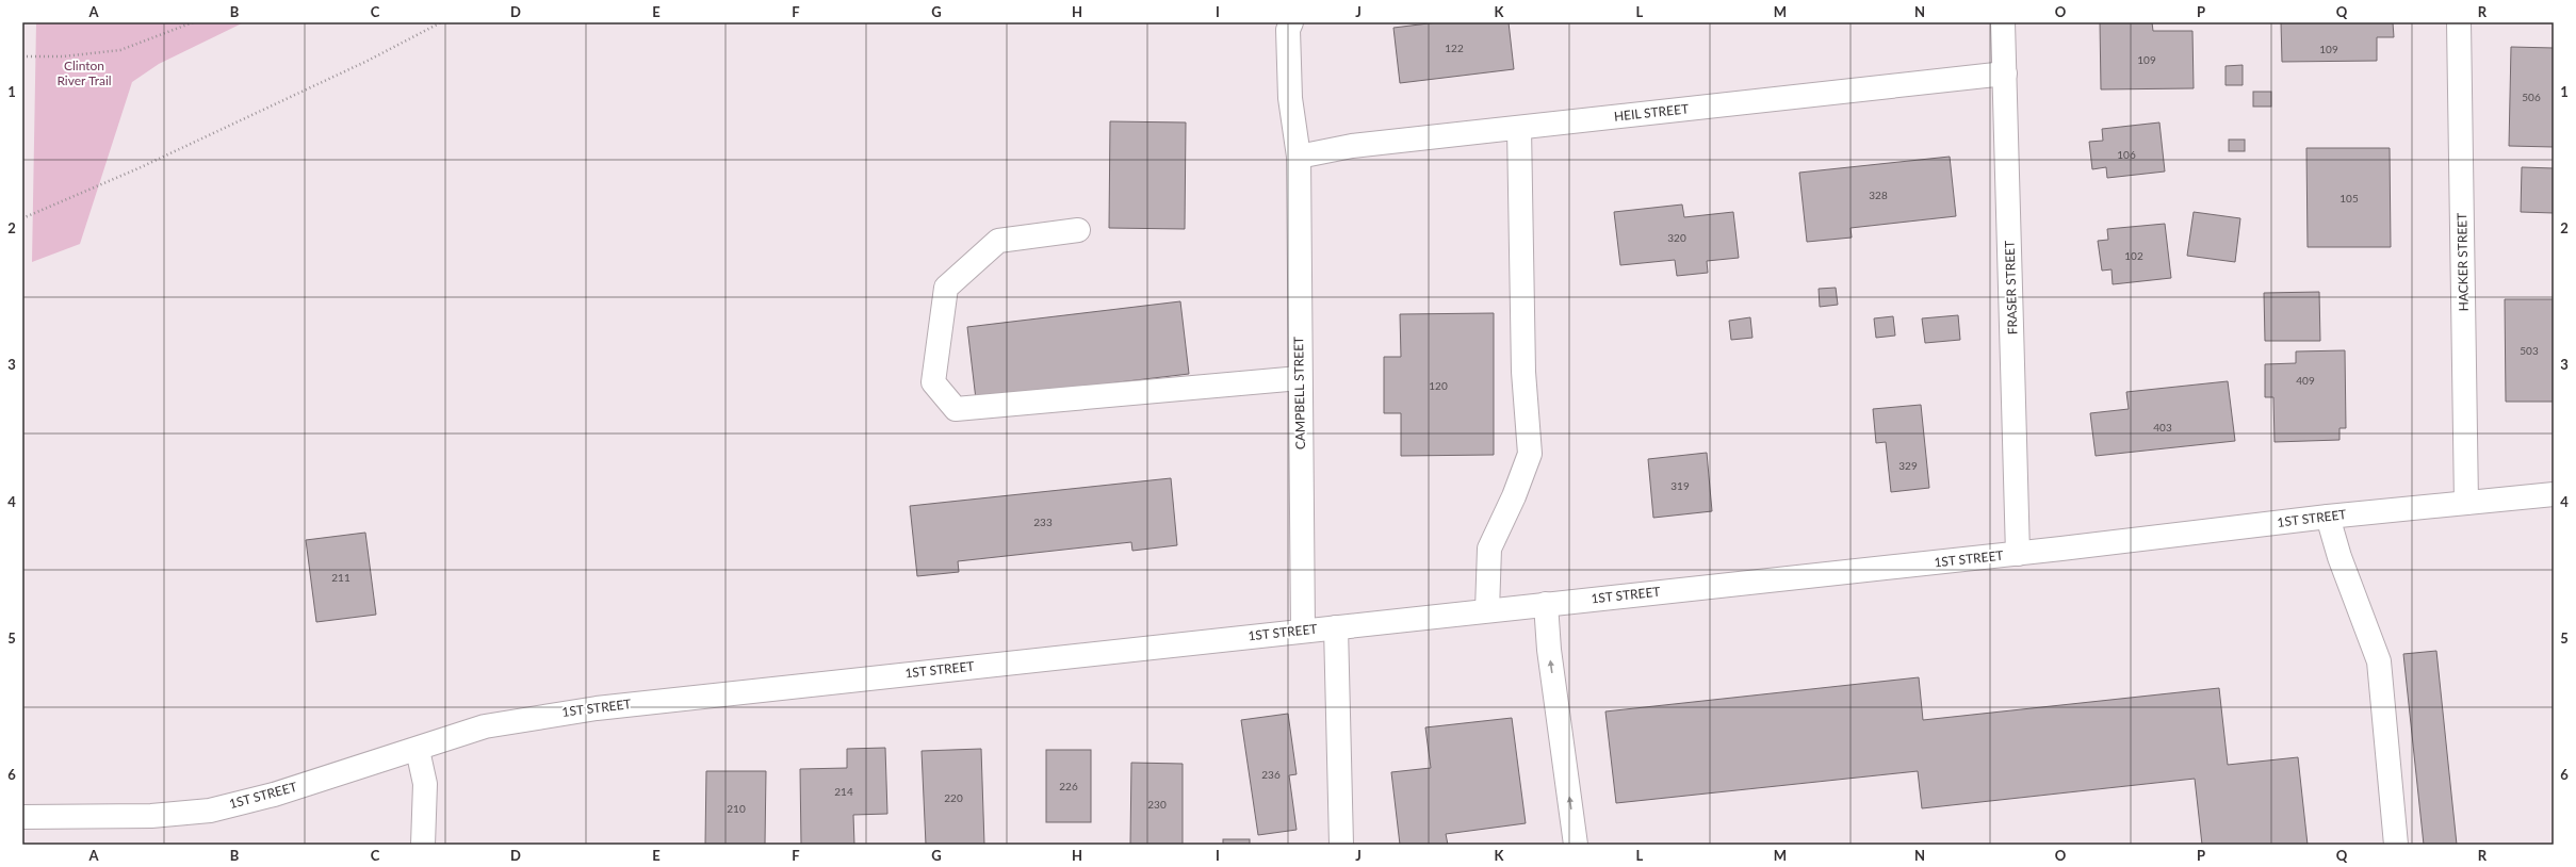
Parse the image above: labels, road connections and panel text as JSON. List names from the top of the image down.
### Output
{
  "streets": {
    "street": [
      "HEIL STREET",
      "HACKER STREET",
      "FRASER STREET",
      "CAMPBELL STREET",
      "1ST STREET"
    ]
  },
  "crossings": [
    ["HEIL STREET", "FRASER STREET"],
    ["HEIL STREET", "CAMPBELL STREET"],
    ["HACKER STREET", "1ST STREET"],
    ["FRASER STREET", "1ST STREET"],
    ["CAMPBELL STREET", "1ST STREET"]
  ],
  "parks": ["Clinton River Trail"],
  "house_numbers": [
    "122",
    "109",
    "109",
    "506",
    "106",
    "328",
    "105",
    "320",
    "102",
    "503",
    "409",
    "120",
    "403",
    "329",
    "319",
    "233",
    "211",
    "236",
    "226",
    "214",
    "220",
    "230",
    "210"
  ],
  "grid": {
    "columns": [
      "A",
      "B",
      "C",
      "D",
      "E",
      "F",
      "G",
      "H",
      "I",
      "J",
      "K",
      "L",
      "M",
      "N",
      "O",
      "P",
      "Q",
      "R"
    ],
    "rows": [
      "1",
      "2",
      "3",
      "4",
      "5",
      "6"
    ]
  }
}
